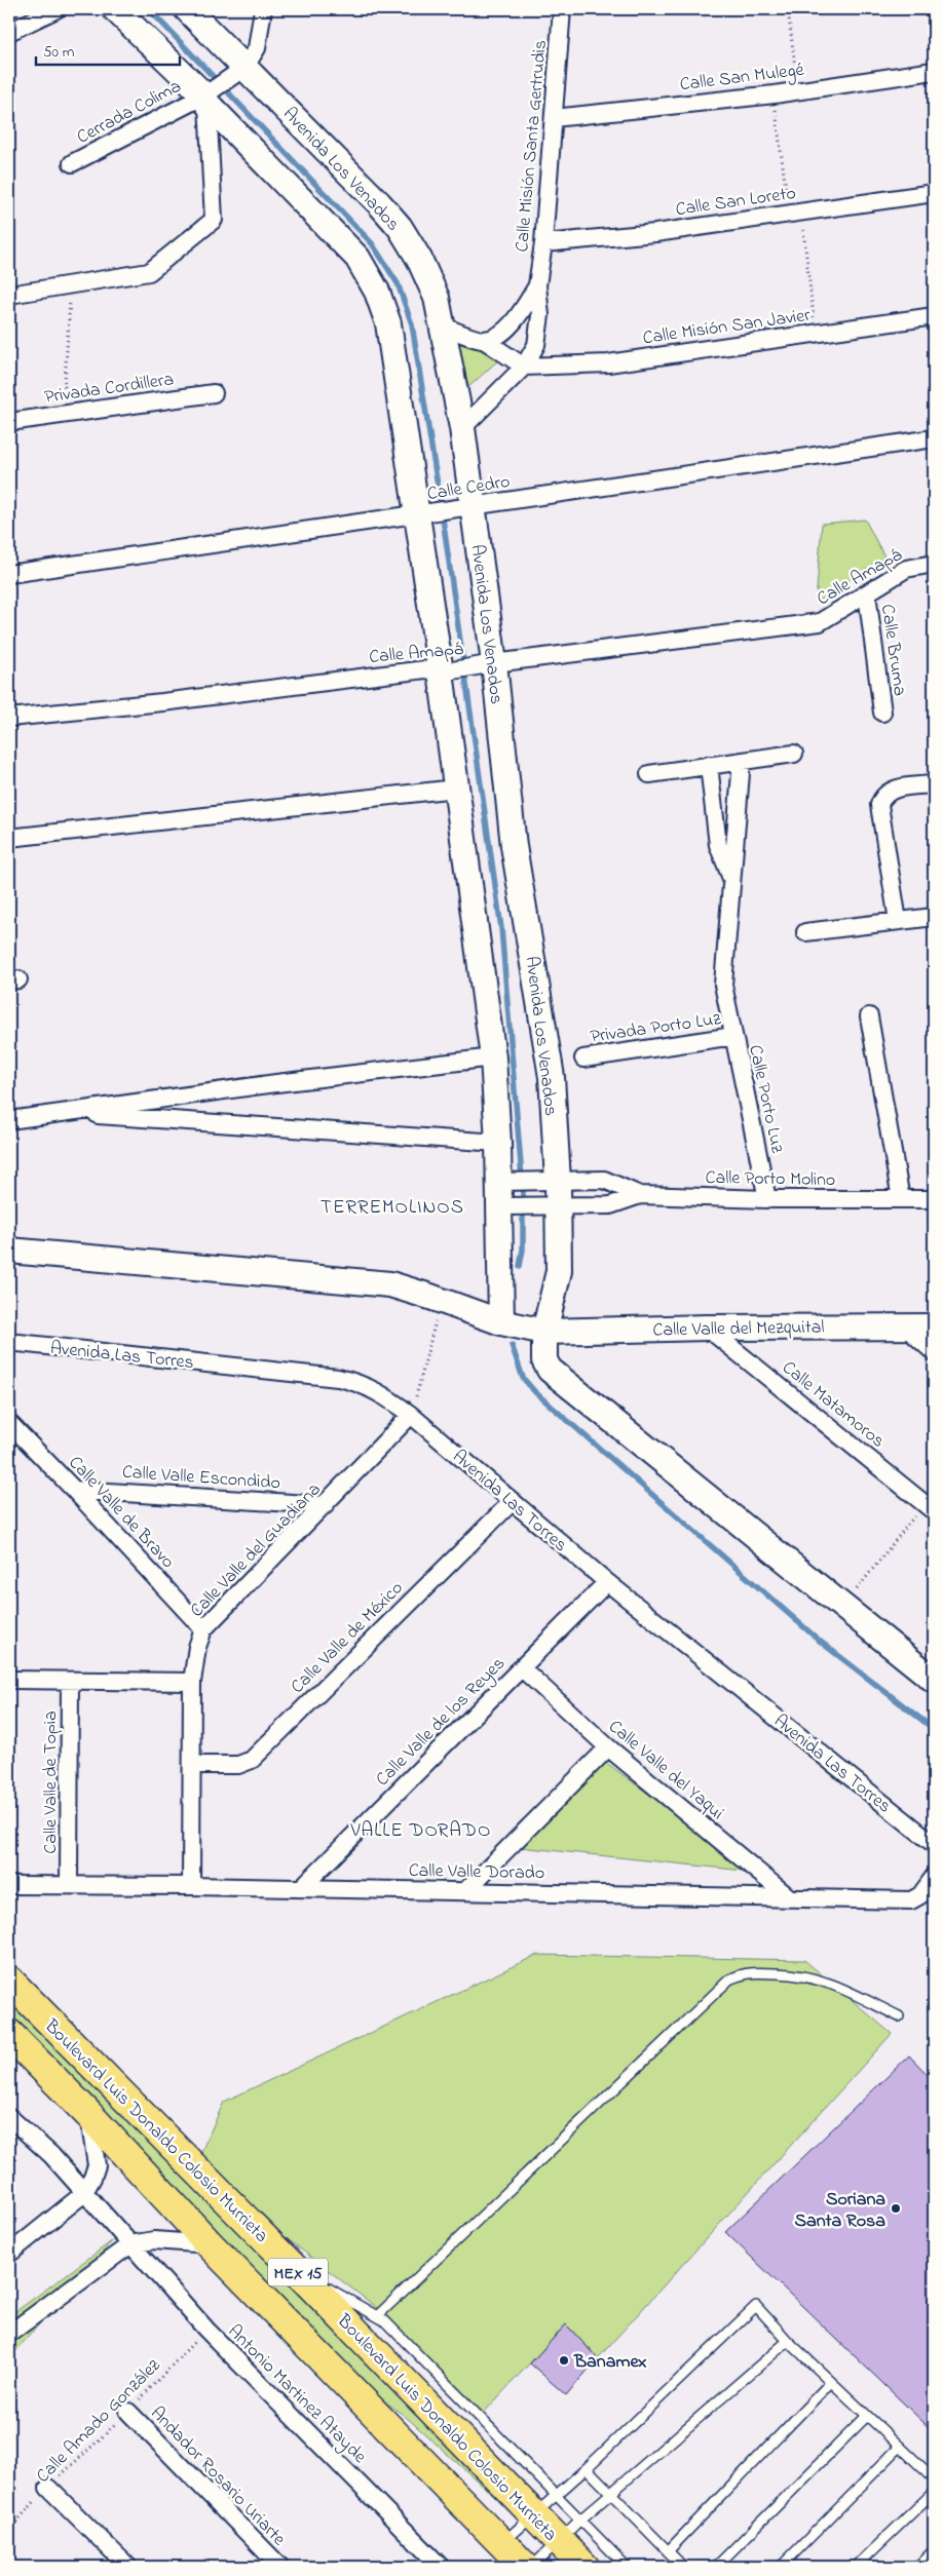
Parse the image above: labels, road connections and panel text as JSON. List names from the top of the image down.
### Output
{
  "streets": {
    "highway": ["Boulevard Luis Donaldo Colosio Murrieta", "MEX 15"],
    "street": [
      "Calle San Mulegé",
      "Cerrada Colima",
      "Calle Misión Santa Gertrudis",
      "Avenida Los Venados",
      "Calle San Loreto",
      "Calle Misión San Javier",
      "Privada Cordillera",
      "Calle Cedro",
      "Calle Amapá",
      "Calle Bruma",
      "Privada Porto Luz",
      "Calle Porto Luz",
      "Calle Porto Molino",
      "Calle Valle del Mezquital",
      "Avenida Las Torres",
      "Calle Matamoros",
      "Calle Valle Escondido",
      "Calle Valle de Bravo",
      "Calle Valle del Guadiana",
      "Calle Valle de México",
      "Calle Valle de los Reyes",
      "Calle Valle del Yaqui",
      "Calle Valle de Topia",
      "Calle Valle Dorado",
      "Antonio Martinez Atayde",
      "Andador Rosario Uriarte"
    ],
    "path": ["Calle Amado González"]
  },
  "crossings": [
    ["Calle San Mulegé", "Calle Misión Santa Gertrudis"],
    ["Cerrada Colima", "Avenida Los Venados"],
    ["Calle Misión Santa Gertrudis", "Avenida Los Venados"],
    ["Calle Misión Santa Gertrudis", "Calle San Loreto"],
    ["Calle Misión Santa Gertrudis", "Calle Misión San Javier"],
    ["Avenida Los Venados", "Calle Cedro"],
    ["Avenida Los Venados", "Calle Amapá"],
    ["Avenida Los Venados", "Calle Porto Molino"],
    ["Avenida Los Venados", "Calle Valle del Mezquital"],
    ["Calle Amapá", "Calle Bruma"],
    ["Privada Porto Luz", "Calle Porto Luz"],
    ["Calle Porto Luz", "Calle Porto Molino"],
    ["Calle Valle del Mezquital", "Calle Matamoros"],
    ["Avenida Las Torres", "Calle Valle del Guadiana"],
    ["Avenida Las Torres", "Calle Valle de México"],
    ["Avenida Las Torres", "Calle Valle de los Reyes"],
    ["Calle Valle Escondido", "Calle Valle de Bravo"],
    ["Calle Valle Escondido", "Calle Valle del Guadiana"],
    ["Calle Valle de Bravo", "Calle Valle del Guadiana"],
    ["Calle Valle de los Reyes", "Calle Valle del Yaqui"],
    ["Calle Valle de los Reyes", "Calle Valle Dorado"],
    ["Calle Valle del Yaqui", "Calle Valle Dorado"],
    ["Calle Valle de Topia", "Calle Valle Dorado"],
    ["Antonio Martinez Atayde", "Calle Amado González"],
    ["Calle Amado González", "Andador Rosario Uriarte"]
  ],
  "districts": ["TERREMOLINOS", "VALLE DORADO"],
  "places": ["Soriana Santa Rosa", "Banamex"],
  "scale_bar": "50 m"
}
